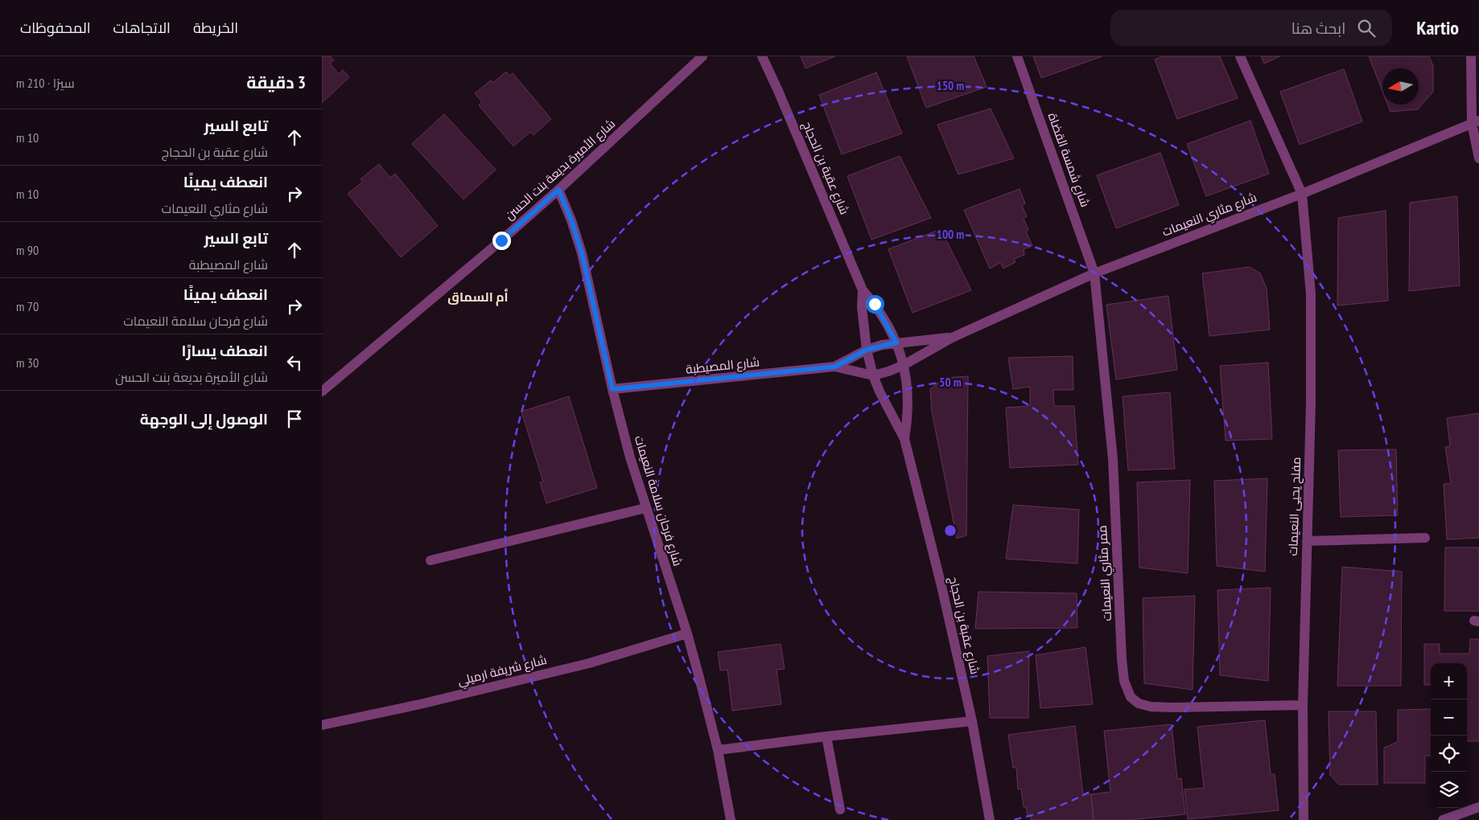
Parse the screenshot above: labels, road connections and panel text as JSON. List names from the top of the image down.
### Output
{
  "streets": {
    "street": [
      "شارع شمسة القضاة",
      "شارع عقبة بن الحجاج",
      "شارع الأميرة بديعة بنت الحسن",
      "شارع مثاري النعيمات",
      "شارع المصيطبة",
      "شارع فرحان سلامة النعيمات",
      "مفلح يحيى النعيمات",
      "ممر مثاري النعيمات",
      "شارع شريفة ارميلي"
    ]
  },
  "crossings": [
    ["شارع شمسة القضاة", "شارع مثاري النعيمات"],
    ["شارع شمسة القضاة", "ممر مثاري النعيمات"],
    ["شارع عقبة بن الحجاج", "شارع مثاري النعيمات"],
    ["شارع عقبة بن الحجاج", "شارع المصيطبة"],
    ["شارع الأميرة بديعة بنت الحسن", "شارع فرحان سلامة النعيمات"],
    ["شارع مثاري النعيمات", "شارع المصيطبة"],
    ["شارع مثاري النعيمات", "مفلح يحيى النعيمات"],
    ["شارع مثاري النعيمات", "ممر مثاري النعيمات"],
    ["شارع المصيطبة", "شارع فرحان سلامة النعيمات"],
    ["شارع فرحان سلامة النعيمات", "شارع شريفة ارميلي"],
    ["مفلح يحيى النعيمات", "ممر مثاري النعيمات"]
  ],
  "districts": ["أم السماق"],
  "north": "left",
  "page": {
    "header": "Kartio",
    "search": "ابحث هنا",
    "nav": ["الخريطة", "الاتجاهات", "المحفوظات"],
    "heading": ["3 دقيقة", "سيرًا · 210 m"],
    "list": [
      ["تابع السير", "شارع عقبة بن الحجاج", "10 m"],
      ["انعطف يمينًا", "شارع مثاري النعيمات", "10 m"],
      ["تابع السير", "شارع المصيطبة", "90 m"],
      ["انعطف يمينًا", "شارع فرحان سلامة النعيمات", "70 m"],
      ["انعطف يسارًا", "شارع الأميرة بديعة بنت الحسن", "30 m"],
      "الوصول إلى الوجهة"
    ],
    "map_buttons": ["+", "−"]
  },
  "rings": ["150 m", "100 m", "50 m"]
}
